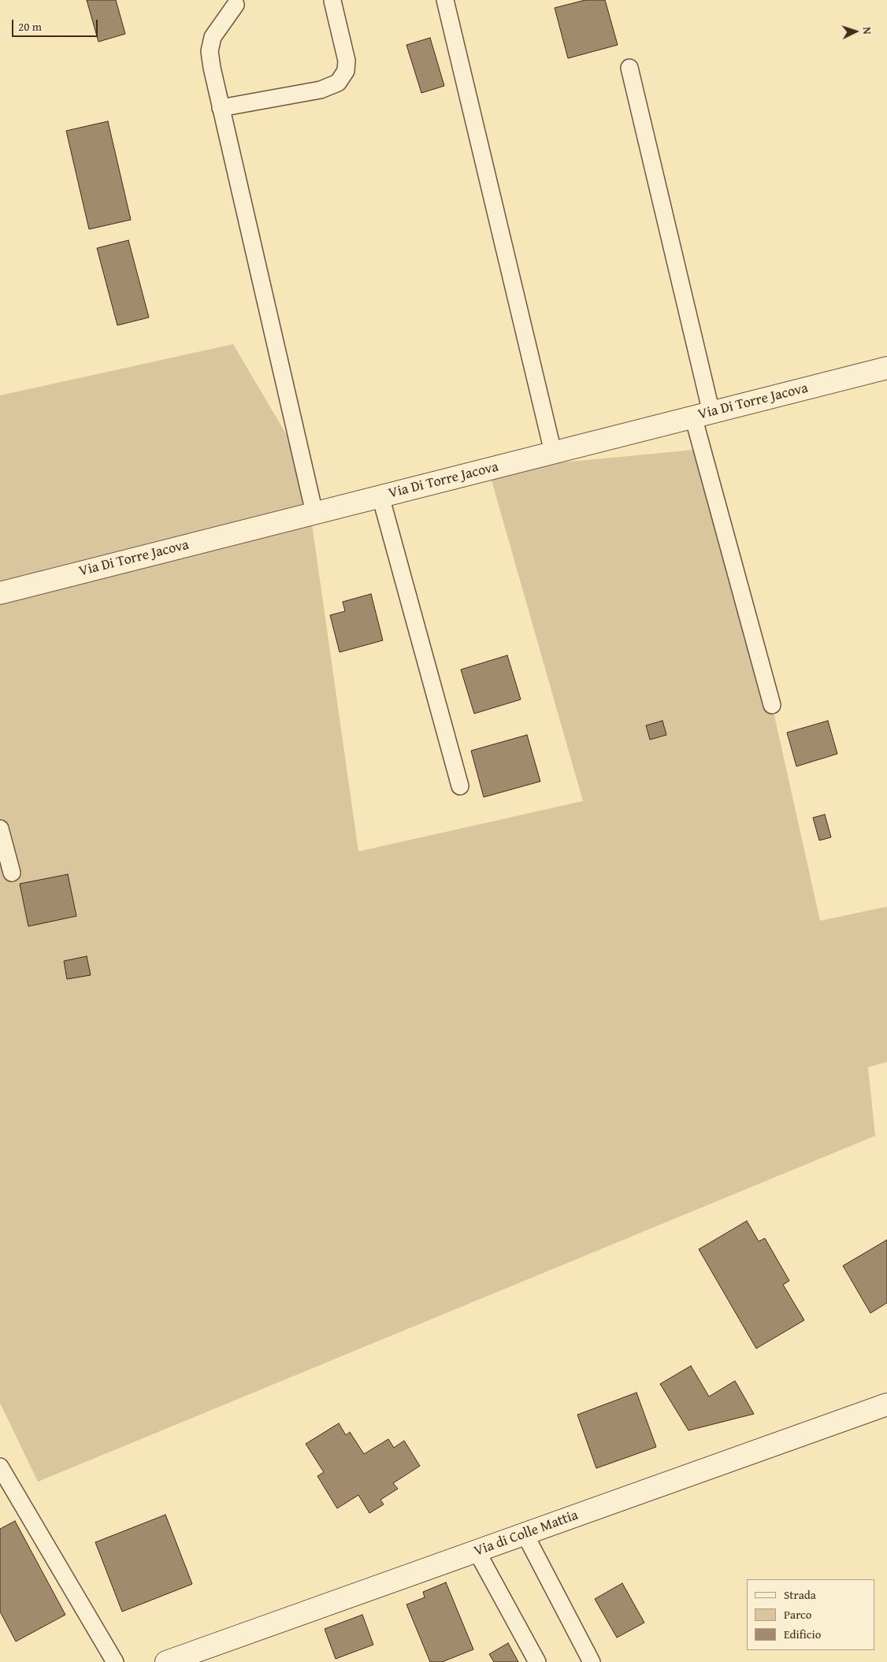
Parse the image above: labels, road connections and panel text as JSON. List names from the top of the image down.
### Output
{
  "streets": {
    "street": ["Via Di Torre Jacova", "Via di Colle Mattia"]
  },
  "legend": ["Strada", "Parco", "Edificio"],
  "scale_bar": "20 m",
  "north": "right"
}
